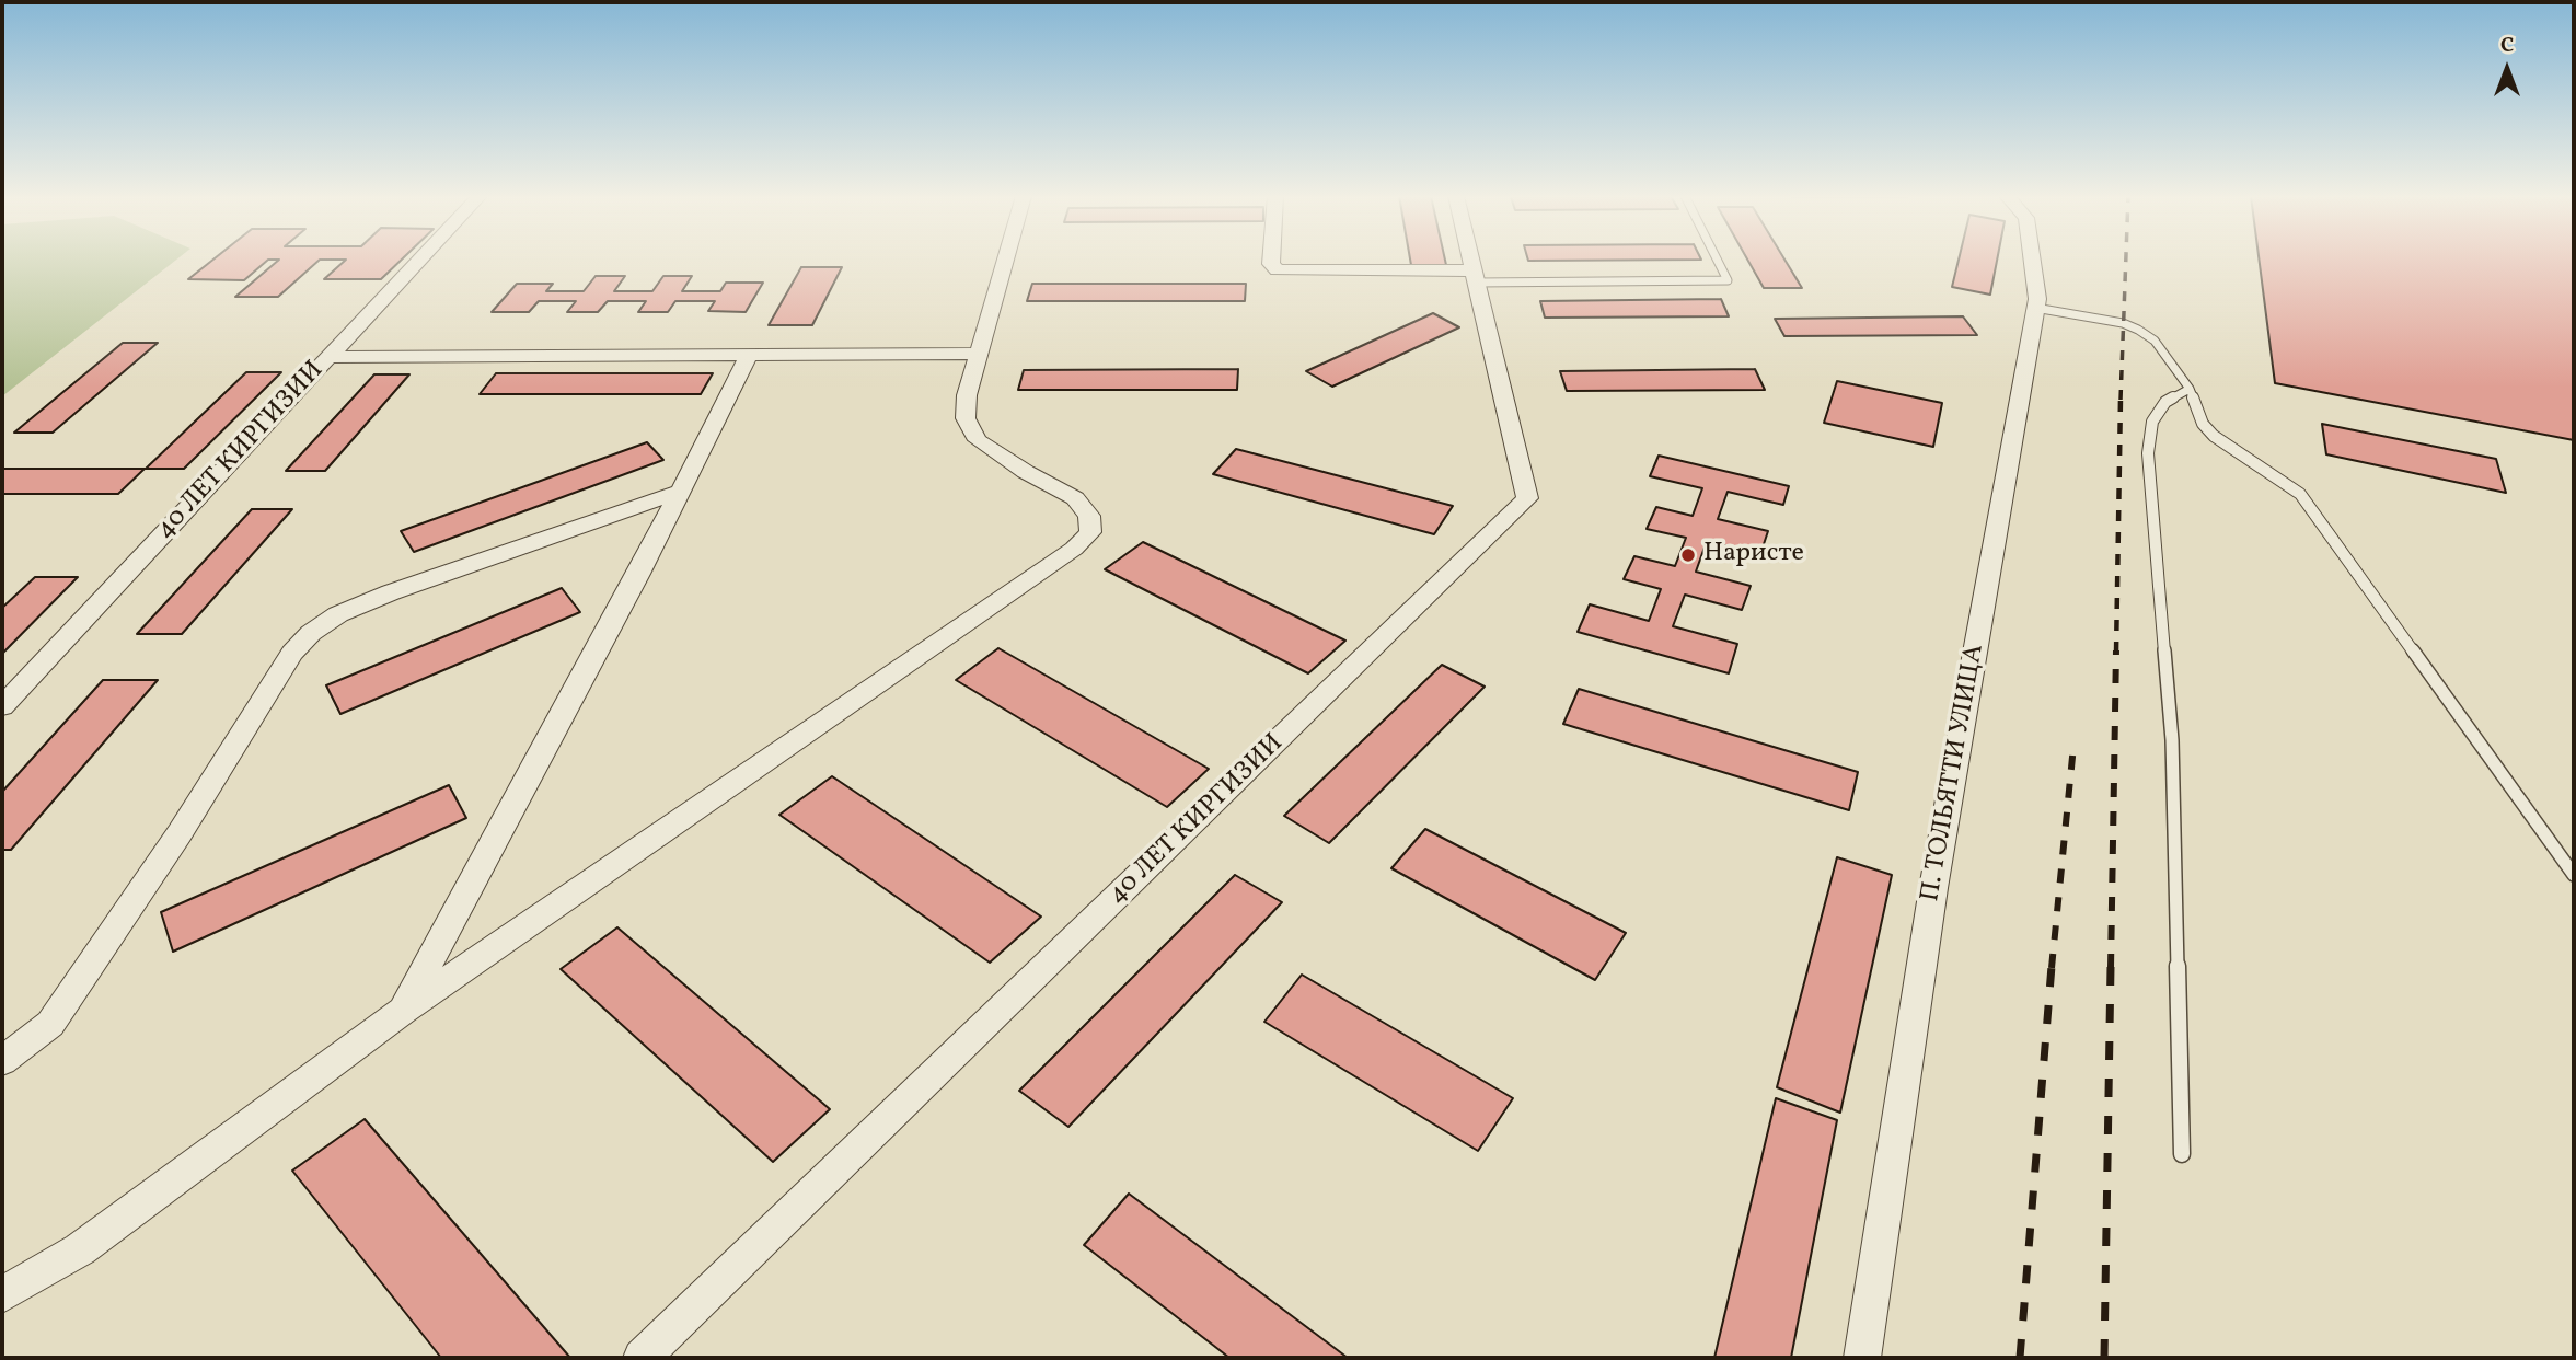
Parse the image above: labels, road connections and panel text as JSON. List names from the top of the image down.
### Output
{
  "streets": {
    "street": ["40 ЛЕТ КИРГИЗИИ", "П. ТОЛЬЯТТИ УЛИЦА"]
  },
  "places": ["Наристе"],
  "north": "top"
}
